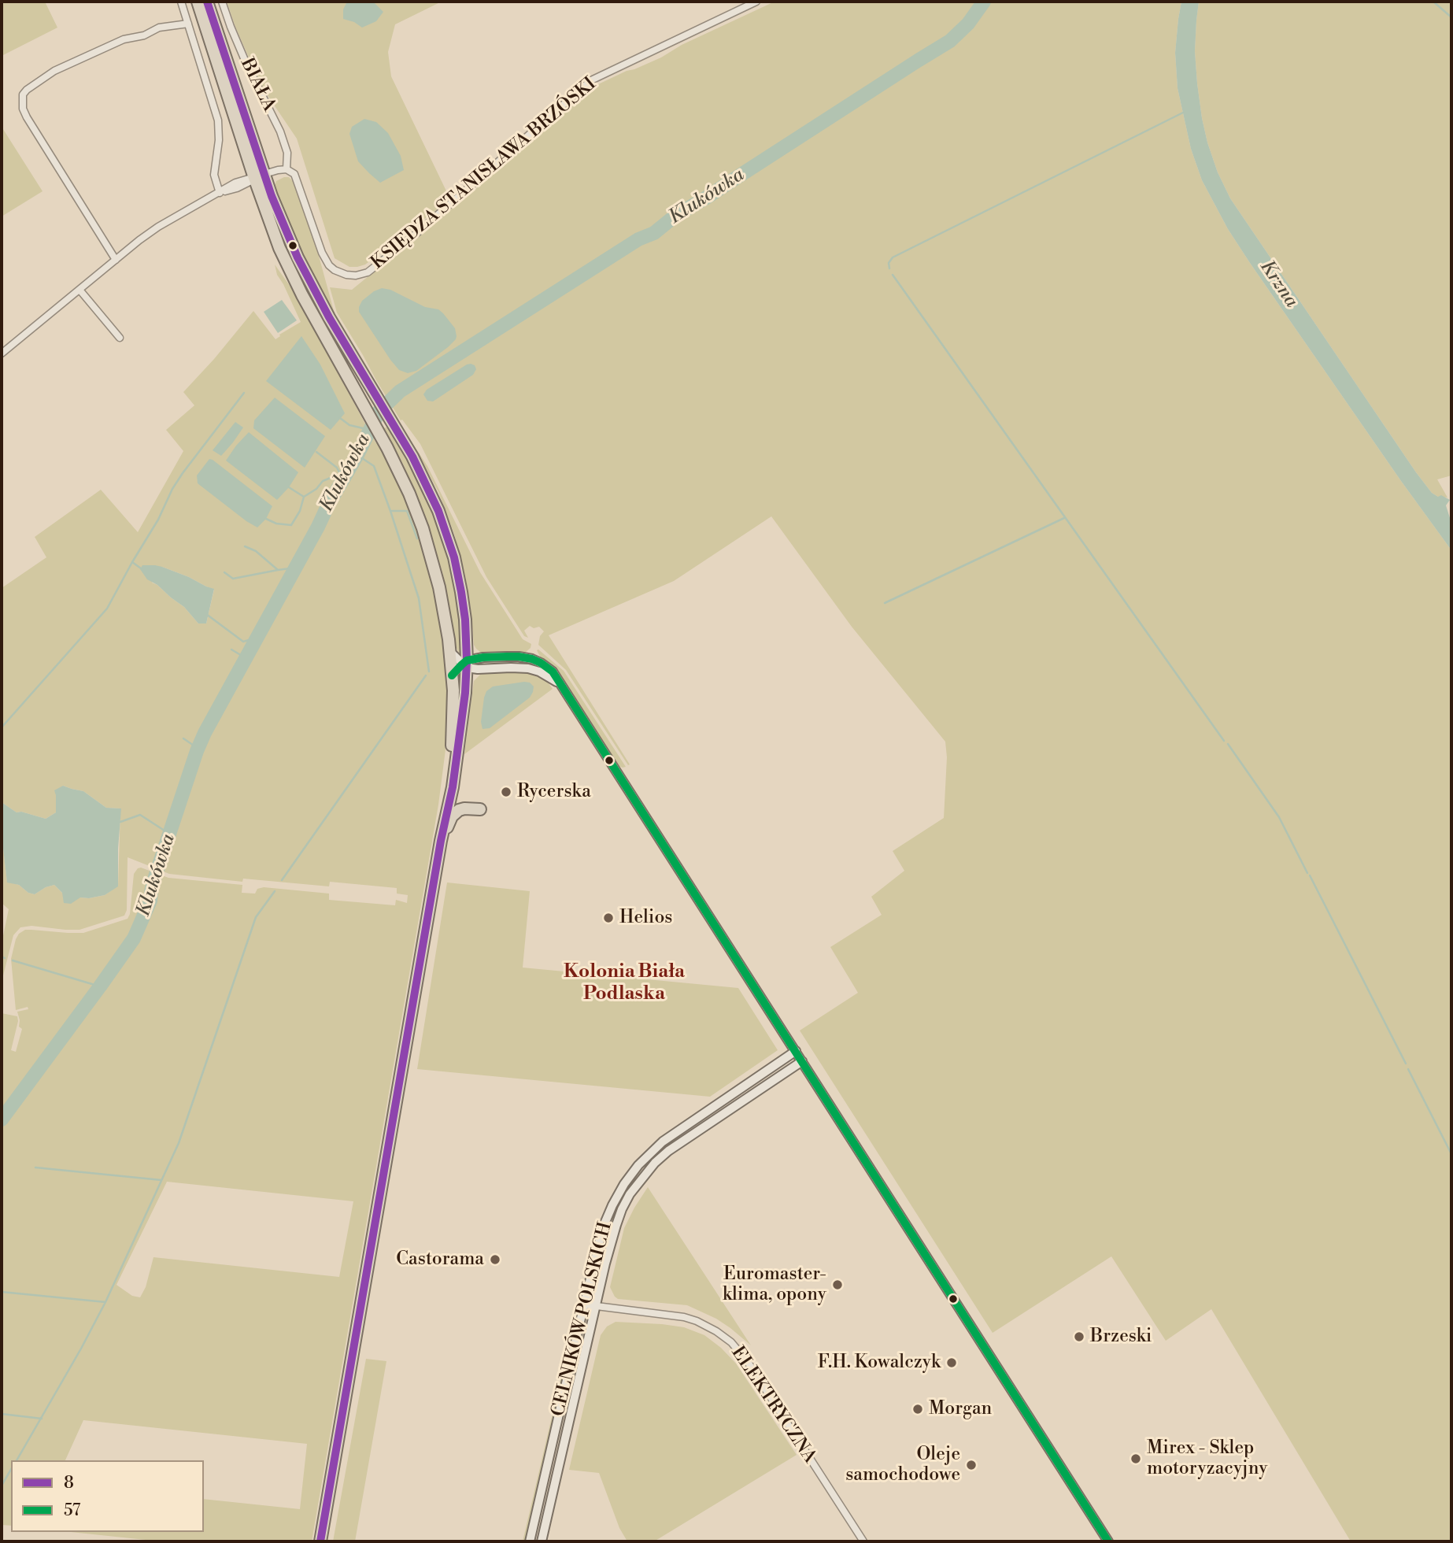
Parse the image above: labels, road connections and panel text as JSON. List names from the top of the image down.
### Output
{
  "streets": {
    "street": [
      "BIAŁA",
      "KSIĘDZA STANISŁAWA BRZÓSKI",
      "CELNIKÓW POLSKICH",
      "ELEKTRYCZNA"
    ]
  },
  "crossings": [
    ["BIAŁA", "KSIĘDZA STANISŁAWA BRZÓSKI"],
    ["CELNIKÓW POLSKICH", "ELEKTRYCZNA"]
  ],
  "districts": ["Kolonia Biała Podlaska"],
  "water": ["Klukówka", "Krzna"],
  "places": [
    "Rycerska",
    "Helios",
    "Castorama",
    "Euromaster- klima, opony",
    "Brzeski",
    "F.H. Kowalczyk",
    "Morgan",
    "Mirex - Sklep motoryzacyjny",
    "Oleje samochodowe"
  ],
  "lines": ["transit line 8", "transit line 57"],
  "legend": ["8", "57"]
}
